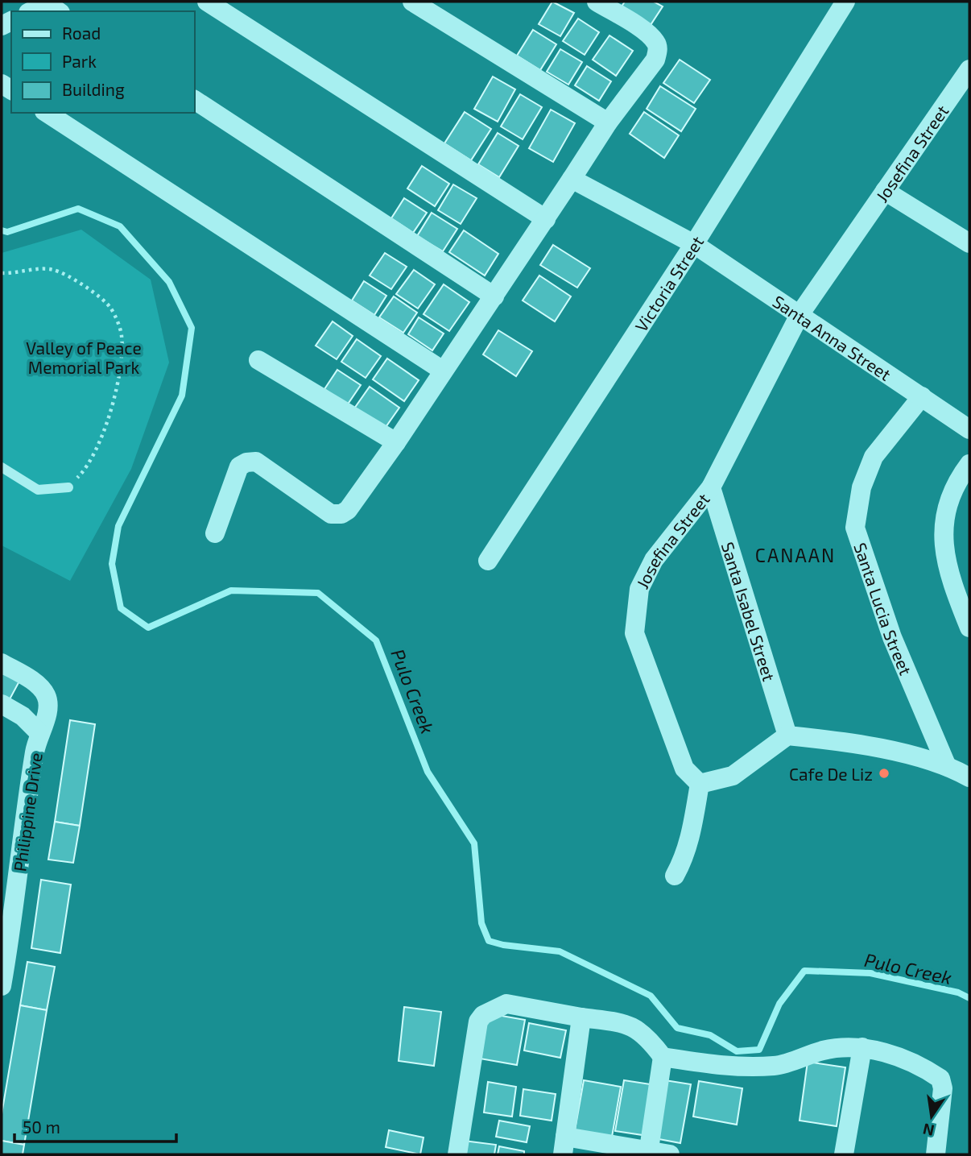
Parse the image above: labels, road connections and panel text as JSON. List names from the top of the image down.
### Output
{
  "streets": {
    "street": [
      "Josefina Street",
      "Victoria Street",
      "Santa Anna Street",
      "Santa Lucia Street",
      "Santa Isabel Street",
      "Philippine Drive"
    ]
  },
  "crossings": [
    ["Josefina Street", "Santa Anna Street"],
    ["Josefina Street", "Santa Isabel Street"],
    ["Victoria Street", "Santa Anna Street"],
    ["Santa Anna Street", "Santa Lucia Street"]
  ],
  "districts": ["CANAAN"],
  "water": ["Pulo Creek"],
  "parks": ["Valley of Peace Memorial Park"],
  "places": ["Cafe De Liz"],
  "legend": ["Road", "Park", "Building"],
  "scale_bar": "50 m",
  "north": "bottom"
}
